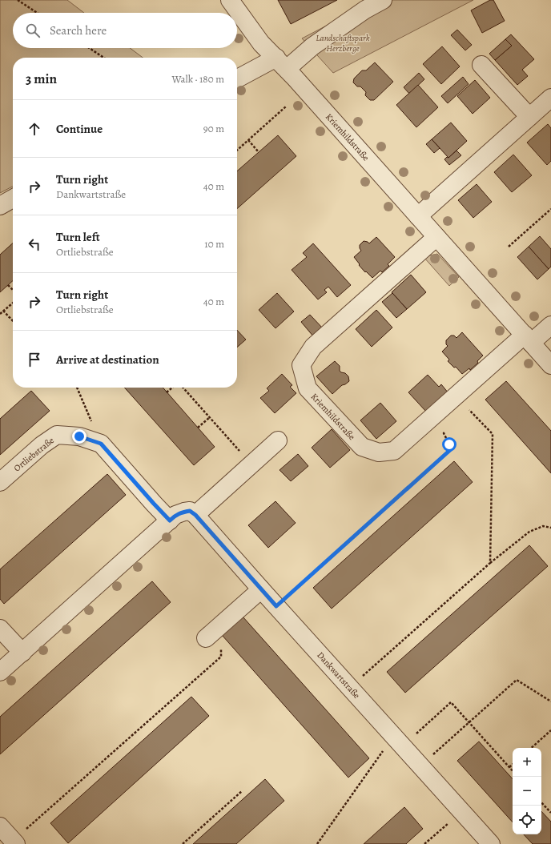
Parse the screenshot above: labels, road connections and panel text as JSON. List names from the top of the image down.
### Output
{
  "streets": {
    "street": ["Kriemhildstraße", "Ortliebstraße", "Dankwartstraße"]
  },
  "parks": ["Landschaftspark Herzberge"],
  "page": {
    "search": "Search here",
    "heading": ["3 min", "Walk · 180 m"],
    "list": [
      ["Continue", "90 m"],
      ["Turn right", "Dankwartstraße", "40 m"],
      ["Turn left", "Ortliebstraße", "10 m"],
      ["Turn right", "Ortliebstraße", "40 m"],
      "Arrive at destination"
    ],
    "map_buttons": ["+", "−"]
  }
}
